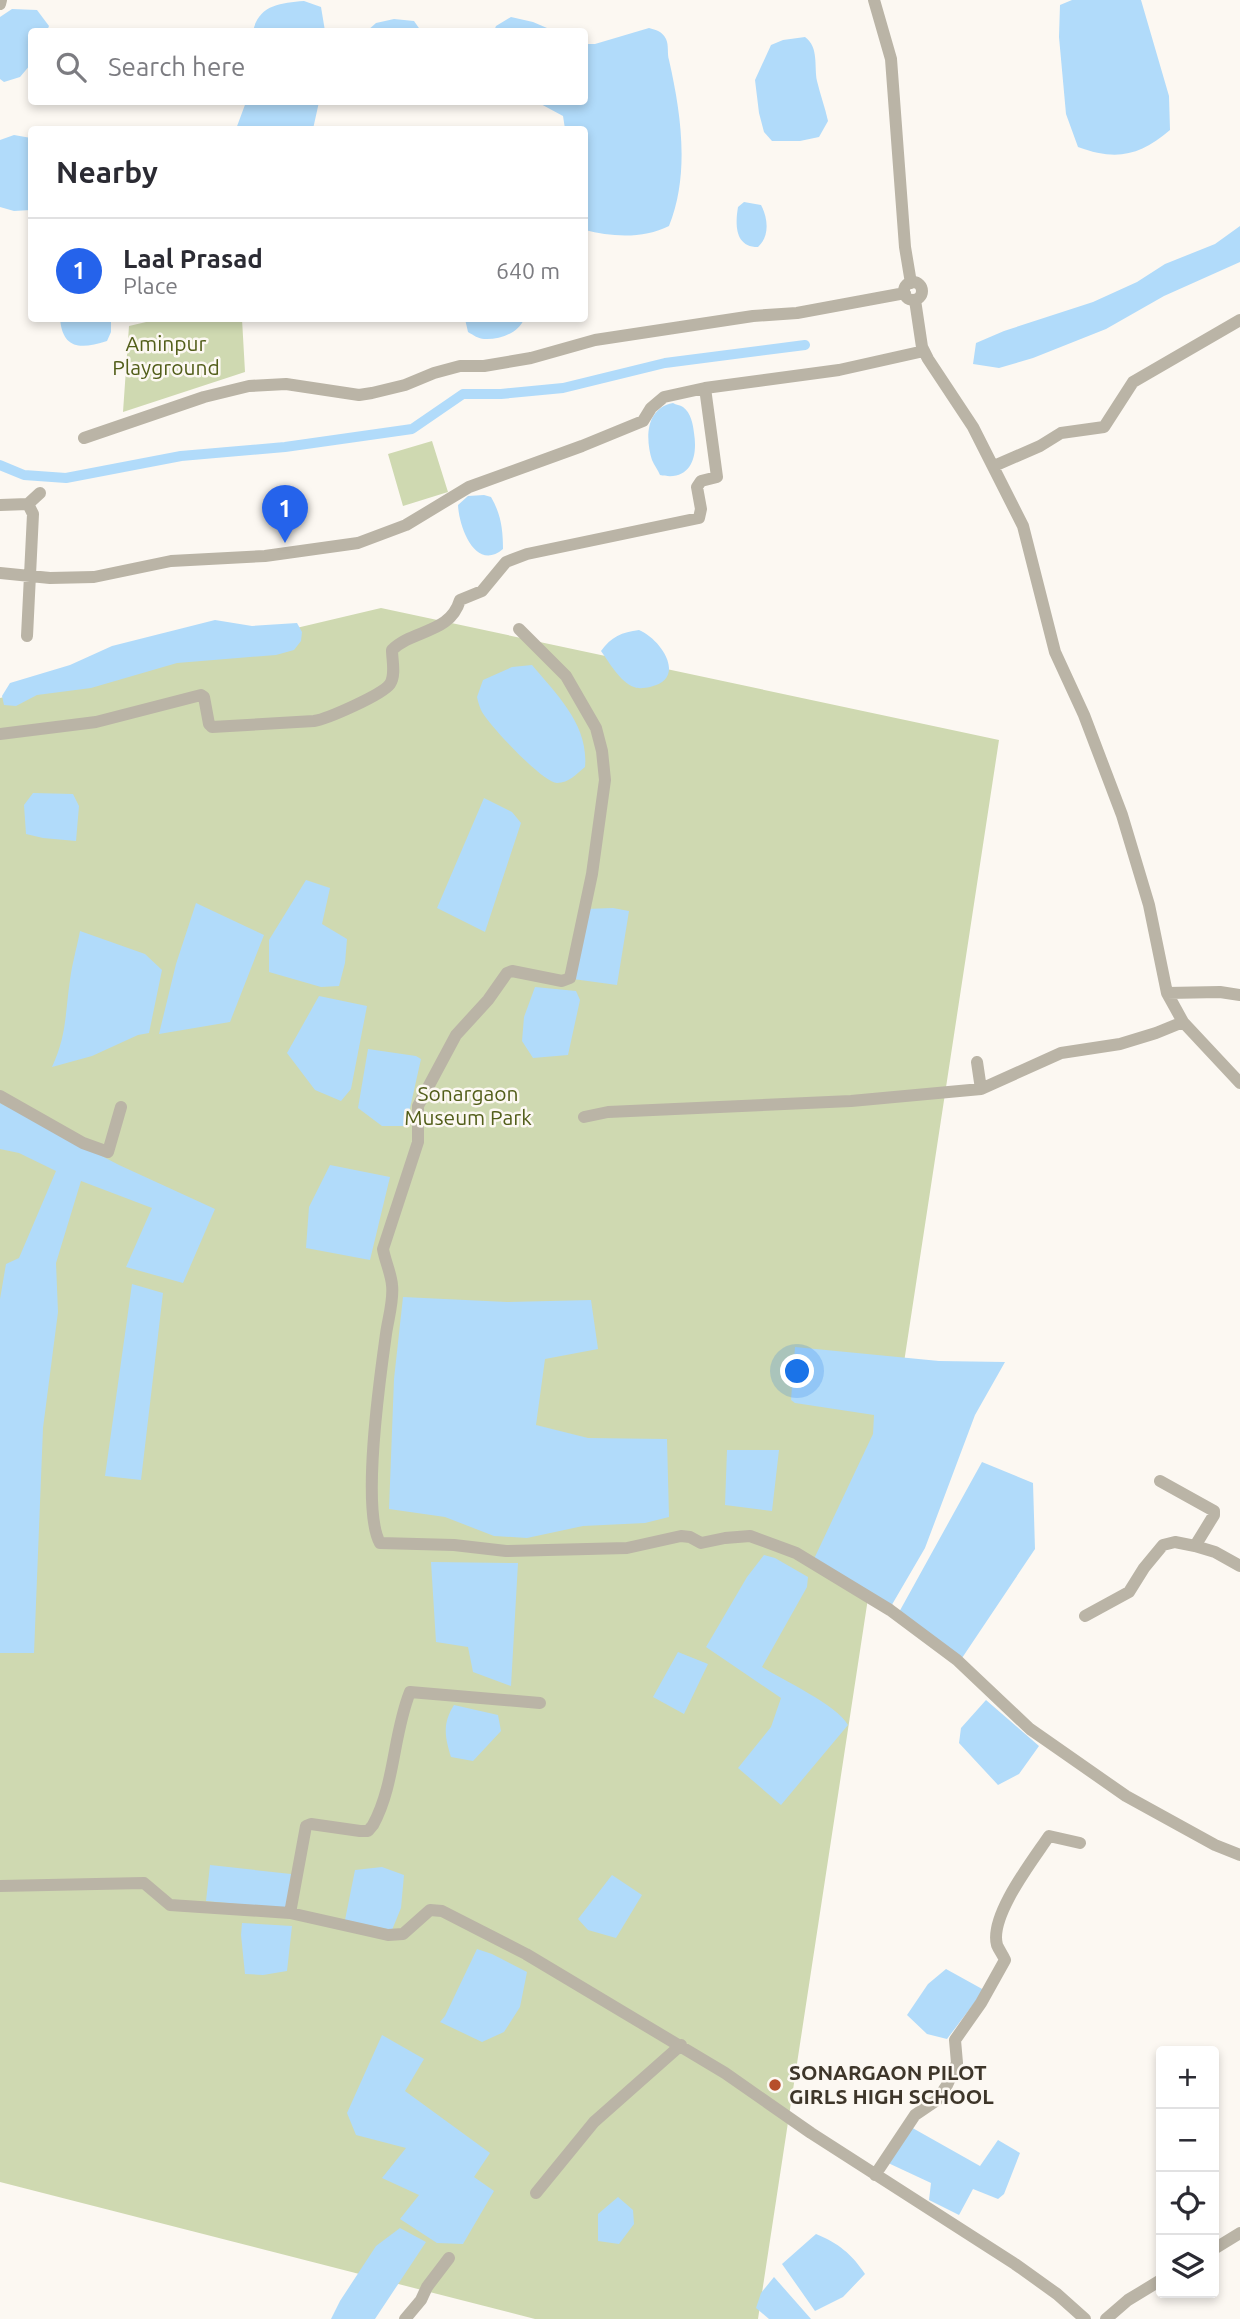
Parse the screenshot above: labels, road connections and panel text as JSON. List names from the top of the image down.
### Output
{
  "parks": ["Aminpur Playground", "Sonargaon Museum Park"],
  "places": ["SONARGAON PILOT GIRLS HIGH SCHOOL"],
  "page": {
    "search": "Search here",
    "heading": "Nearby",
    "list": [
      {
        "mark": "1",
        "name": "Laal Prasad",
        "note": "Place",
        "value": "640 m"
      }
    ],
    "pins": "1",
    "map_buttons": ["+", "−"]
  }
}
